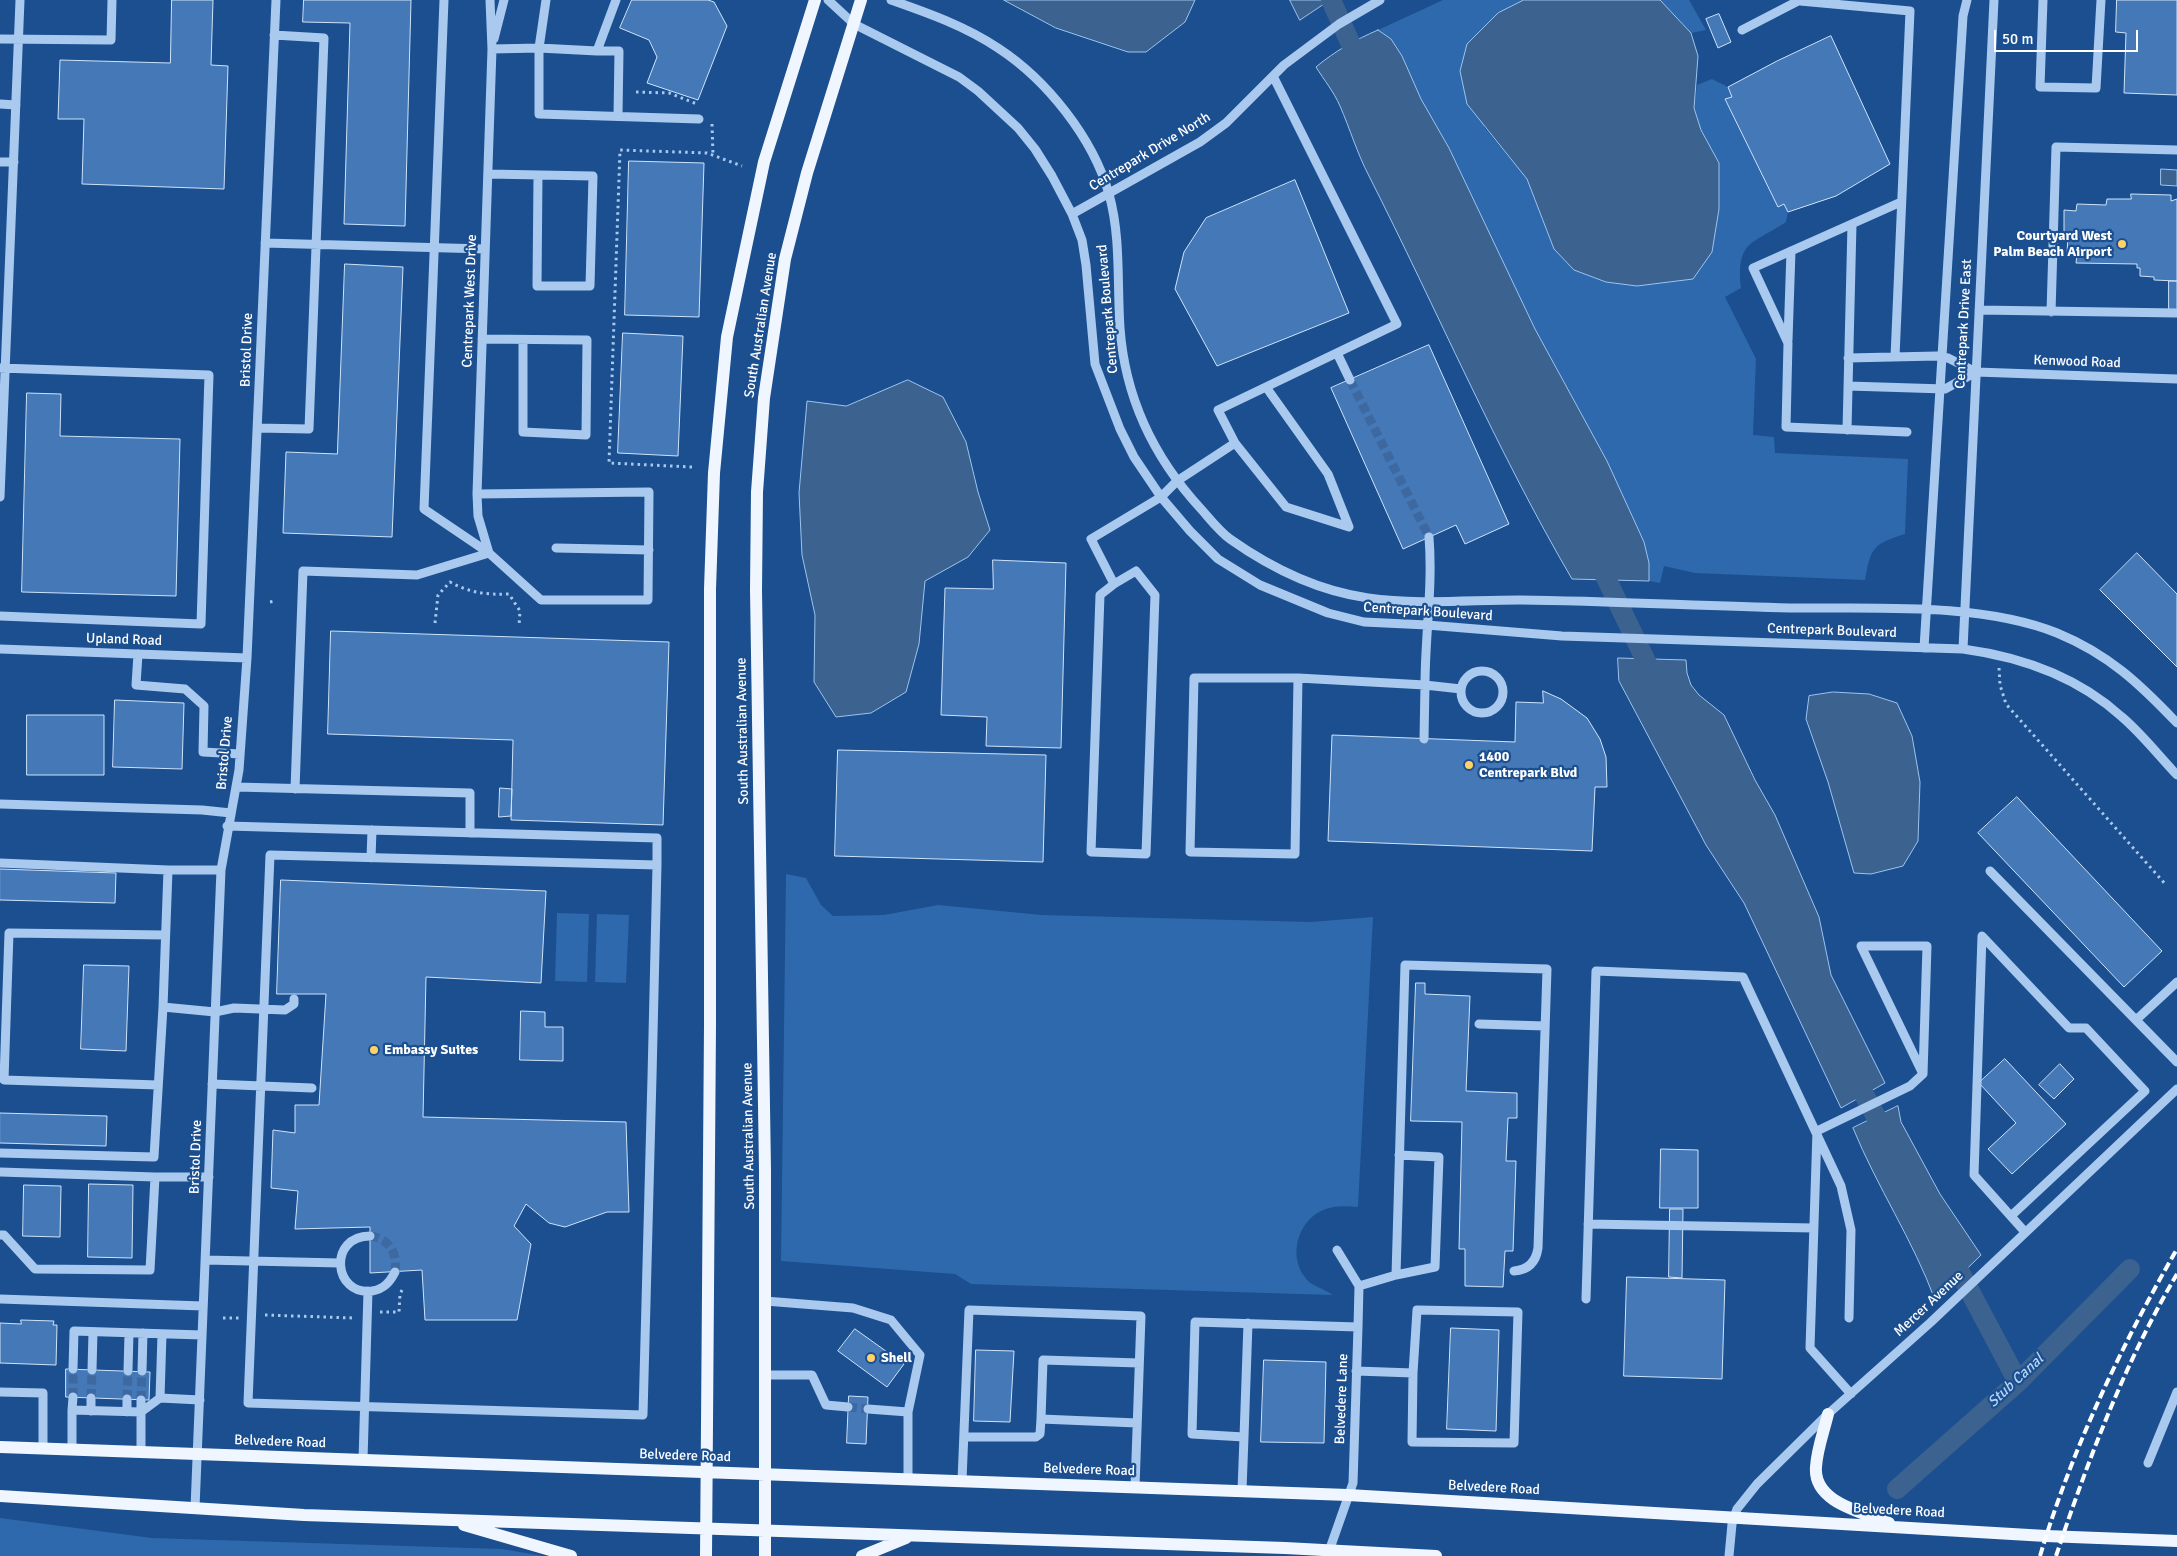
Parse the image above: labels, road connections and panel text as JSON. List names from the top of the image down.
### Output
{
  "streets": {
    "main road": ["South Australian Avenue", "Belvedere Road"],
    "street": [
      "Centrepark Drive North",
      "Centrepark West Drive",
      "Centrepark Boulevard",
      "Centrepark Drive East",
      "Bristol Drive",
      "Kenwood Road",
      "Upland Road",
      "Mercer Avenue",
      "Belvedere Lane"
    ]
  },
  "crossings": [
    ["Centrepark Drive North", "Centrepark Boulevard"],
    ["Centrepark Boulevard", "Centrepark Drive East"],
    ["Centrepark Boulevard", "South Australian Avenue"],
    ["Centrepark Drive East", "Kenwood Road"],
    ["South Australian Avenue", "Belvedere Road"],
    ["Bristol Drive", "Upland Road"],
    ["Bristol Drive", "Belvedere Road"],
    ["Mercer Avenue", "Belvedere Road"],
    ["Belvedere Lane", "Belvedere Road"]
  ],
  "water": ["Stub Canal"],
  "places": [
    "Courtyard West Palm Beach Airport",
    "1400 Centrepark Blvd",
    "Embassy Suites",
    "Shell"
  ],
  "scale_bar": "50 m"
}
